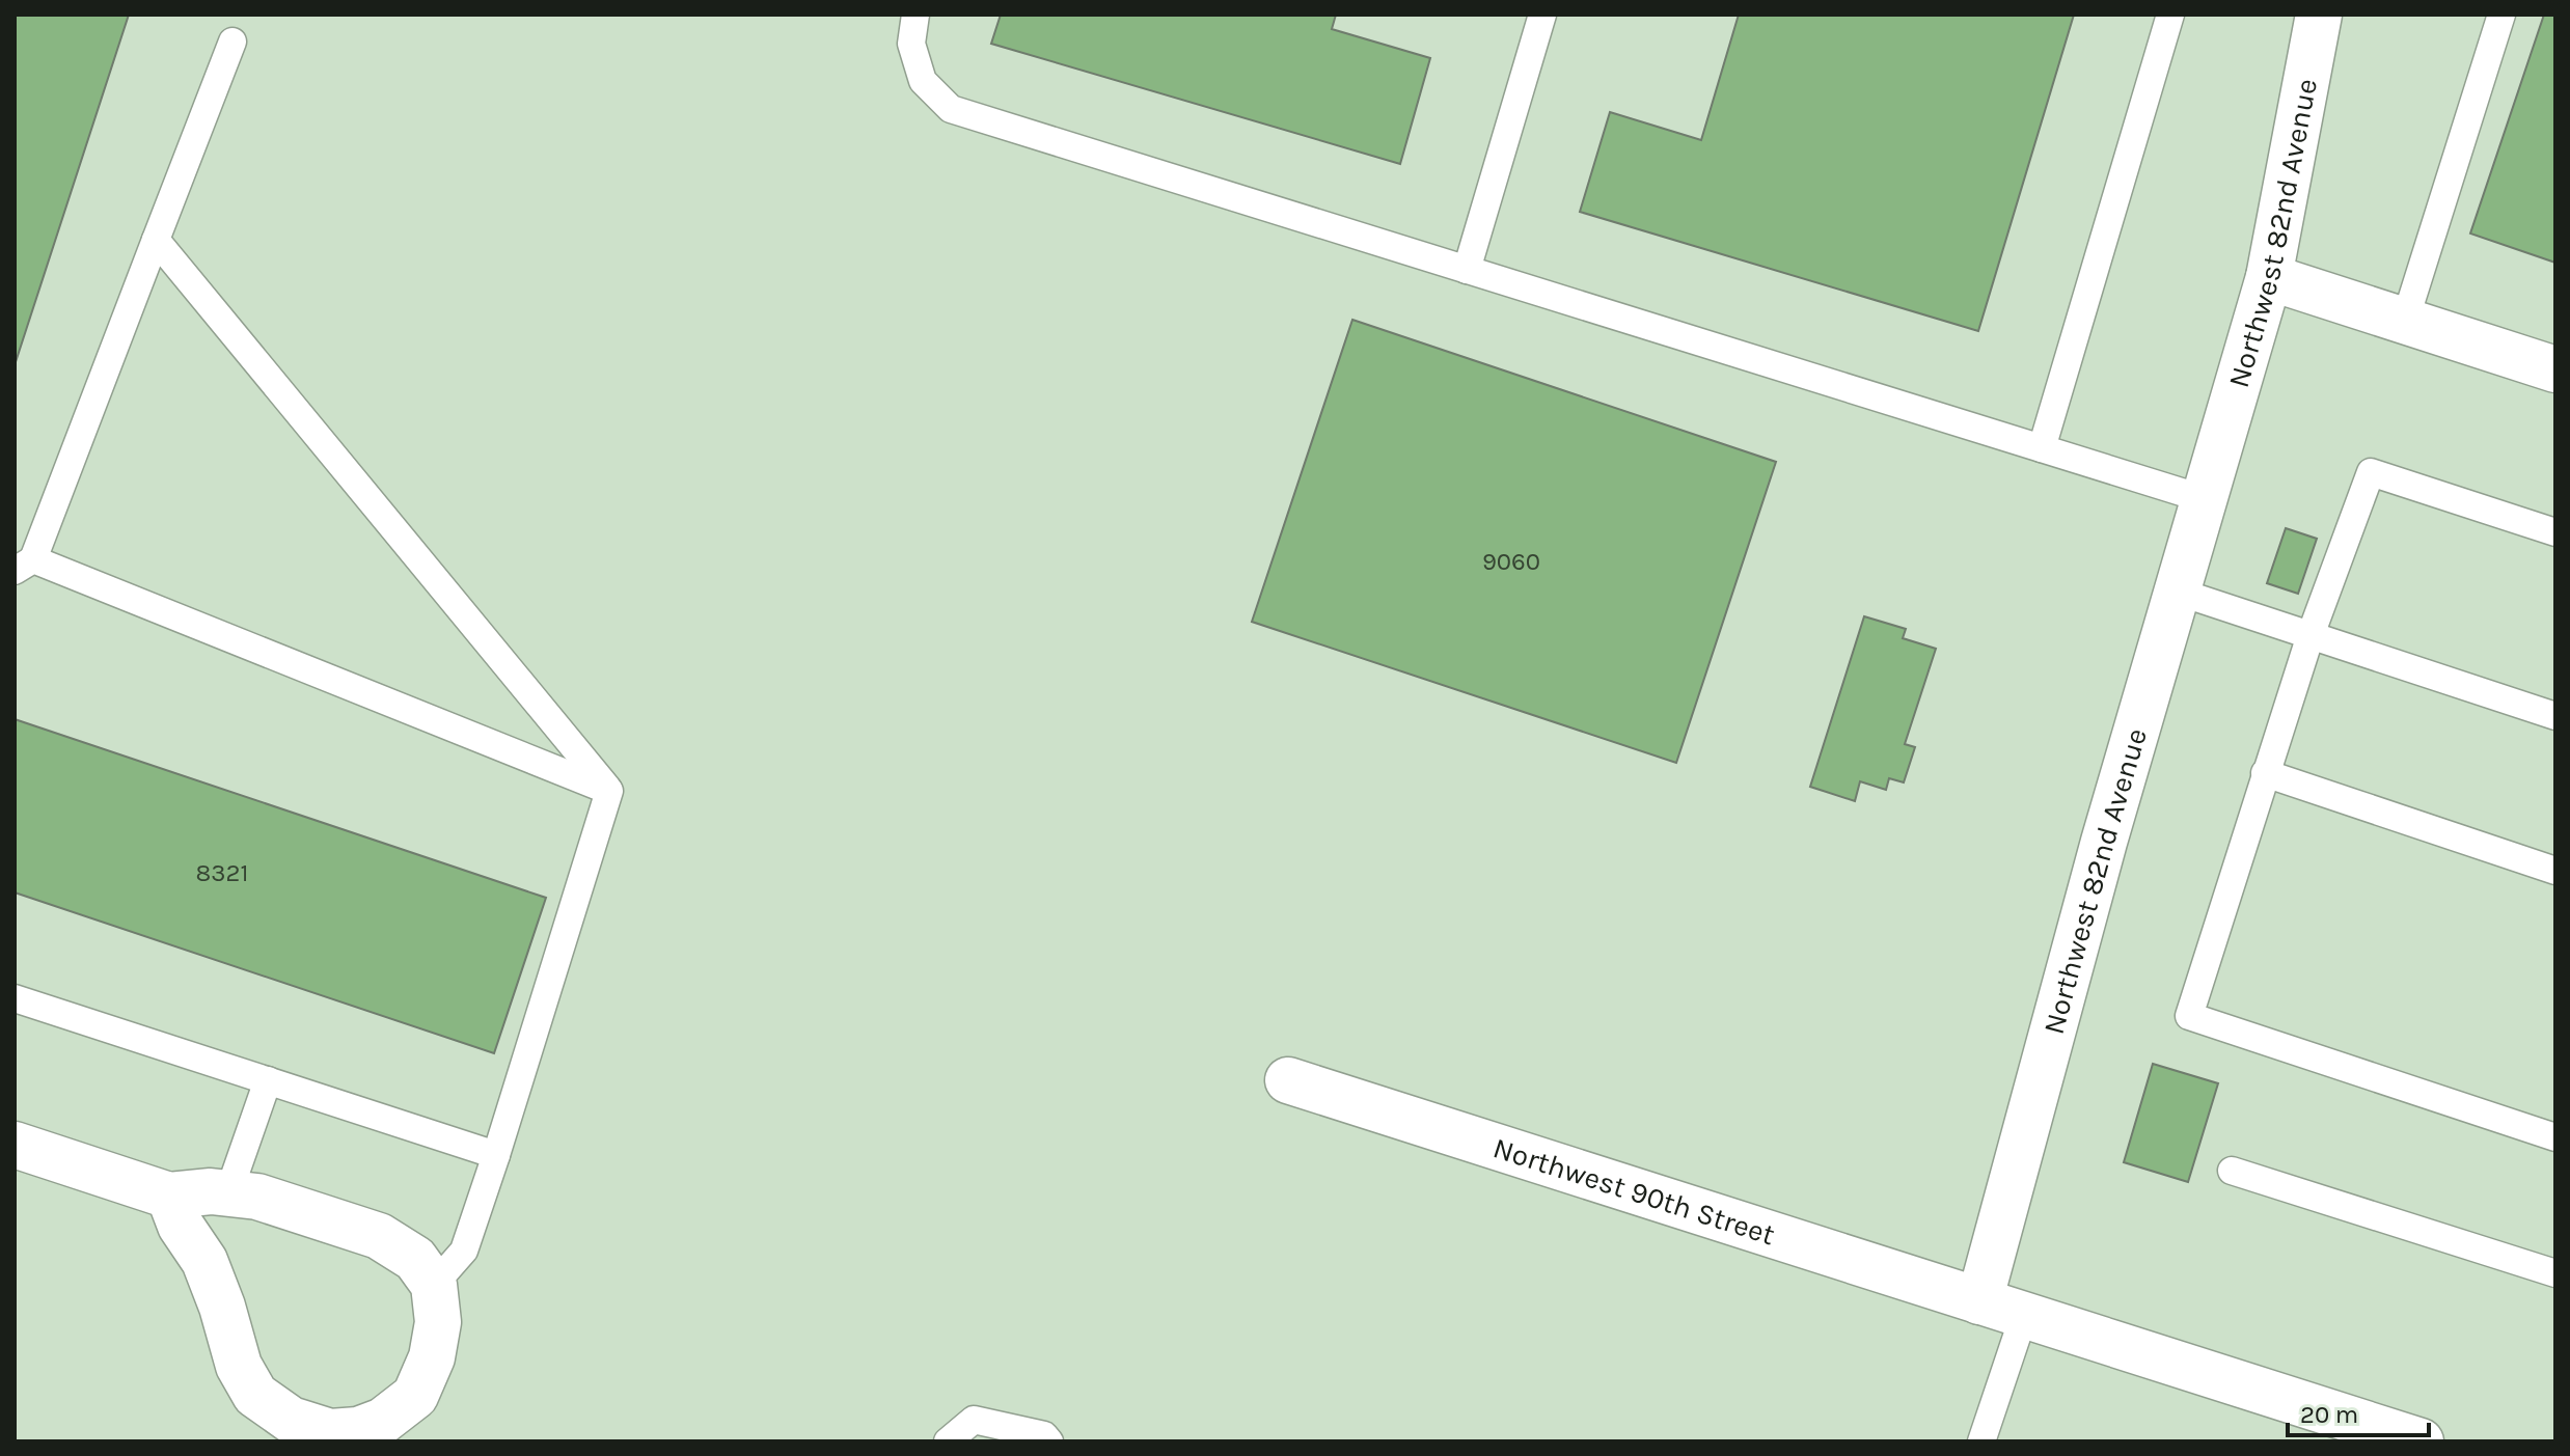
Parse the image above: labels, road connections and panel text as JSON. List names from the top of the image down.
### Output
{
  "streets": {
    "street": ["Northwest 82nd Avenue", "Northwest 90th Street"]
  },
  "crossings": [
    ["Northwest 82nd Avenue", "Northwest 90th Street"]
  ],
  "house_numbers": ["9060", "8321"],
  "scale_bar": "20 m"
}
